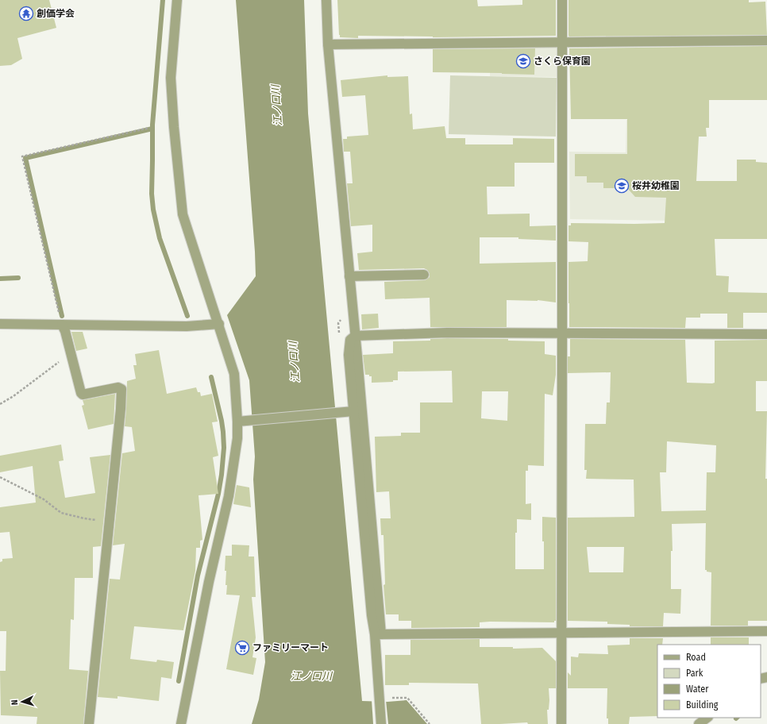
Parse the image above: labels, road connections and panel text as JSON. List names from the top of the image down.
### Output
{
  "water": ["江ノ口川"],
  "places": {
    "temple": ["創価学会"],
    "school or university": ["さくら保育園", "桜井幼稚園"],
    "supermarket": ["ファミリーマート"]
  },
  "legend": [
    "Road",
    "Park",
    "Water",
    "Building"
  ],
  "north": "left"
}
